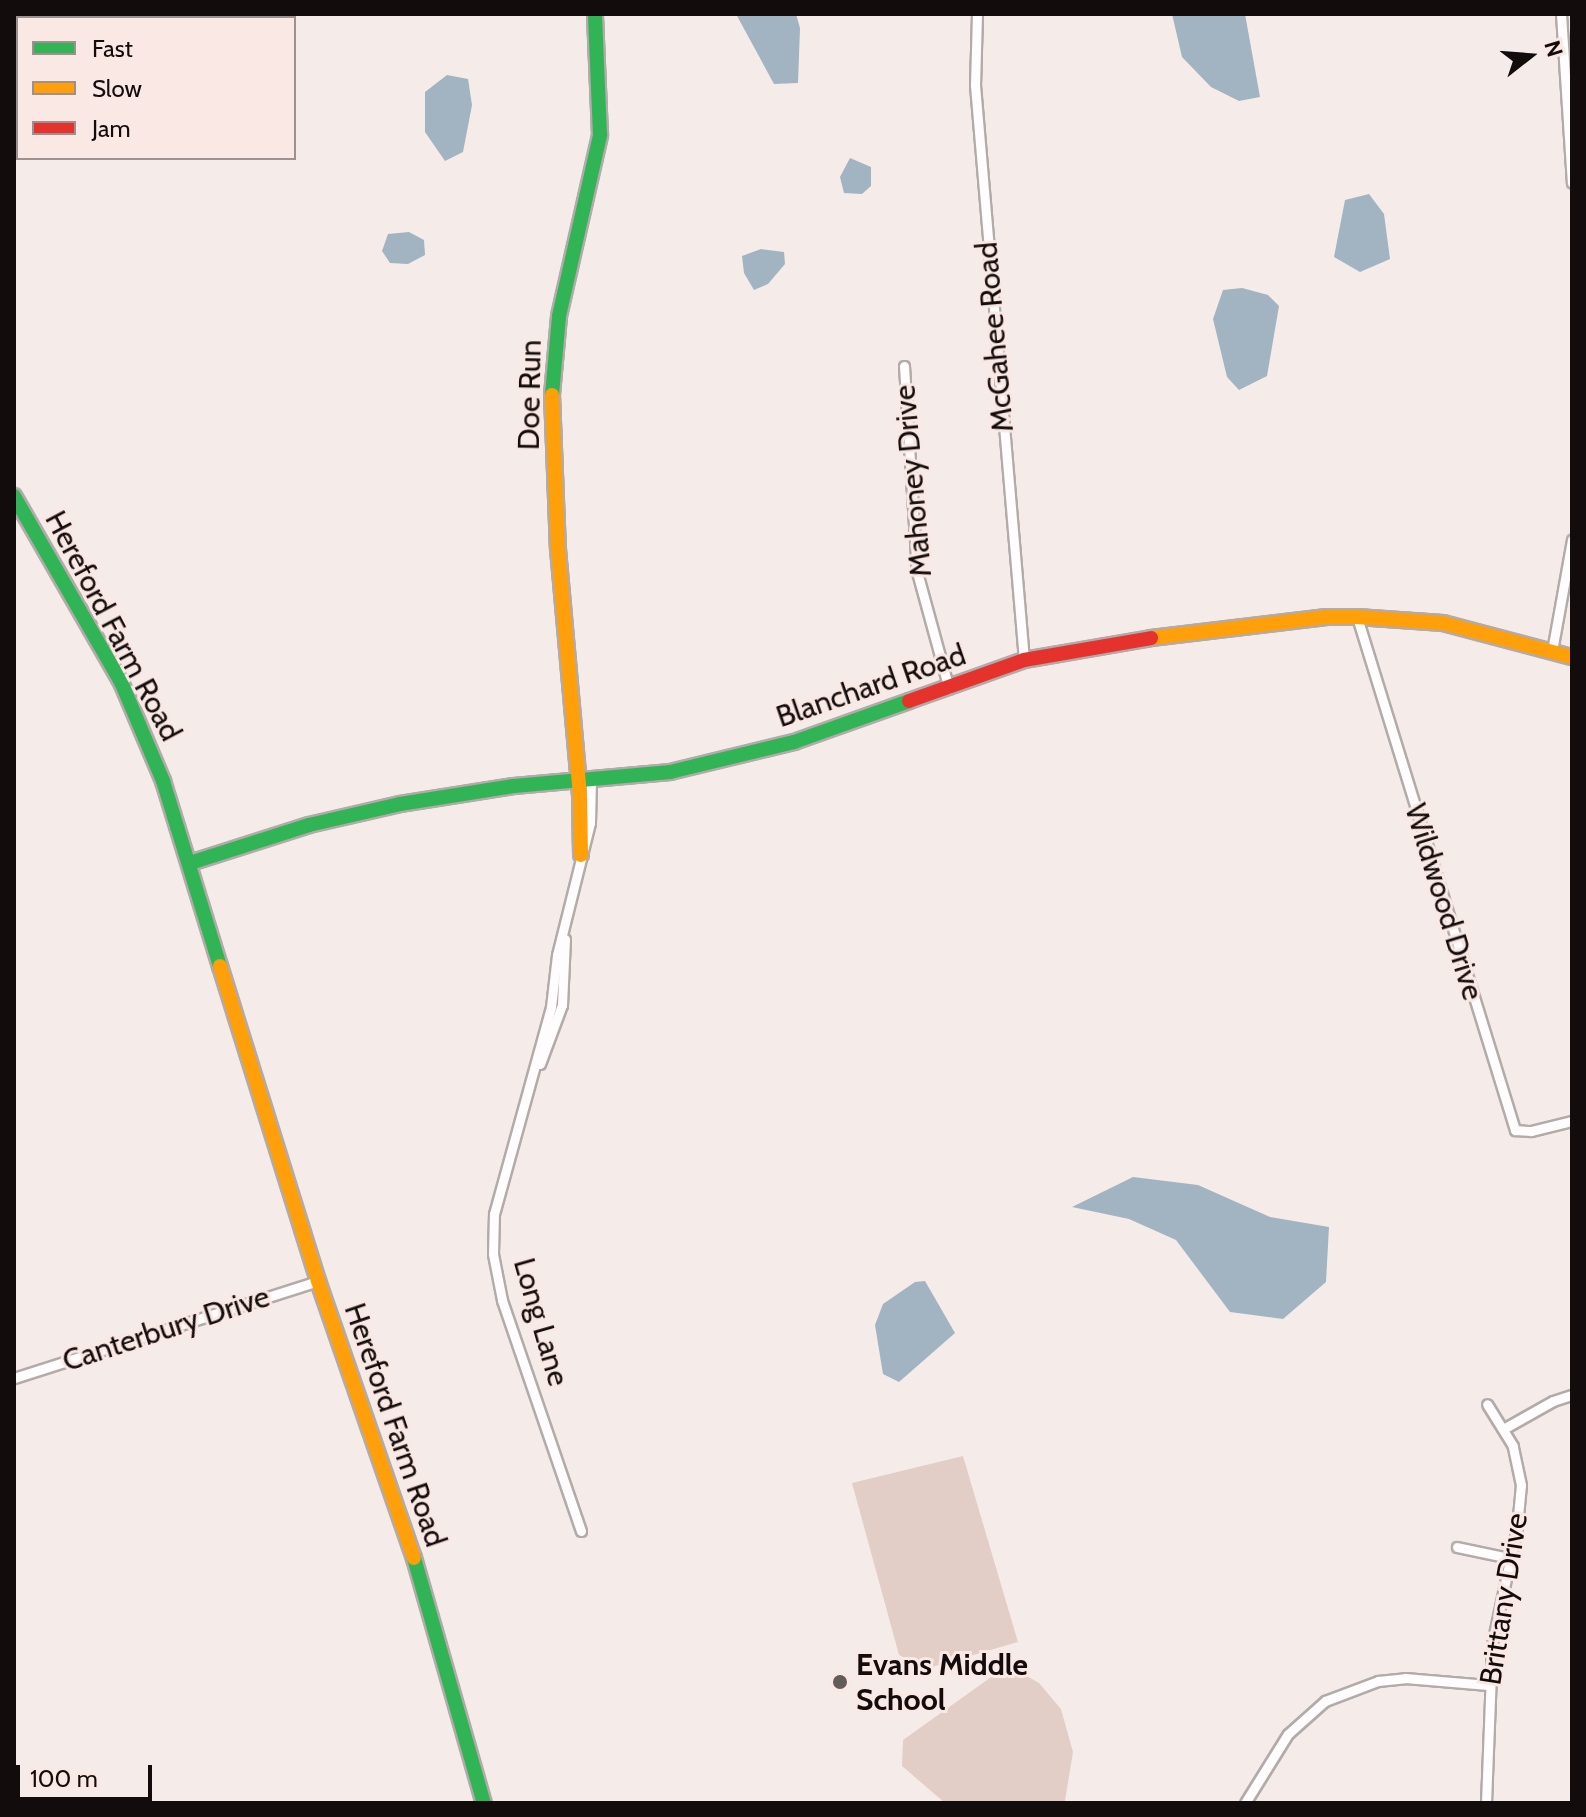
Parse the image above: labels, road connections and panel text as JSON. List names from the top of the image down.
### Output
{
  "streets": {
    "street": [
      "McGahee Road",
      "Doe Run",
      "Mahoney Drive",
      "Hereford Farm Road",
      "Blanchard Road",
      "Wildwood Drive",
      "Long Lane",
      "Canterbury Drive",
      "Brittany Drive"
    ]
  },
  "crossings": [
    ["McGahee Road", "Blanchard Road"],
    ["Doe Run", "Blanchard Road"],
    ["Doe Run", "Long Lane"],
    ["Mahoney Drive", "Blanchard Road"],
    ["Hereford Farm Road", "Blanchard Road"],
    ["Hereford Farm Road", "Canterbury Drive"],
    ["Blanchard Road", "Wildwood Drive"],
    ["Blanchard Road", "Long Lane"]
  ],
  "places": ["Evans Middle School"],
  "legend": ["Fast", "Slow", "Jam"],
  "scale_bar": "100 m",
  "north": "right"
}
